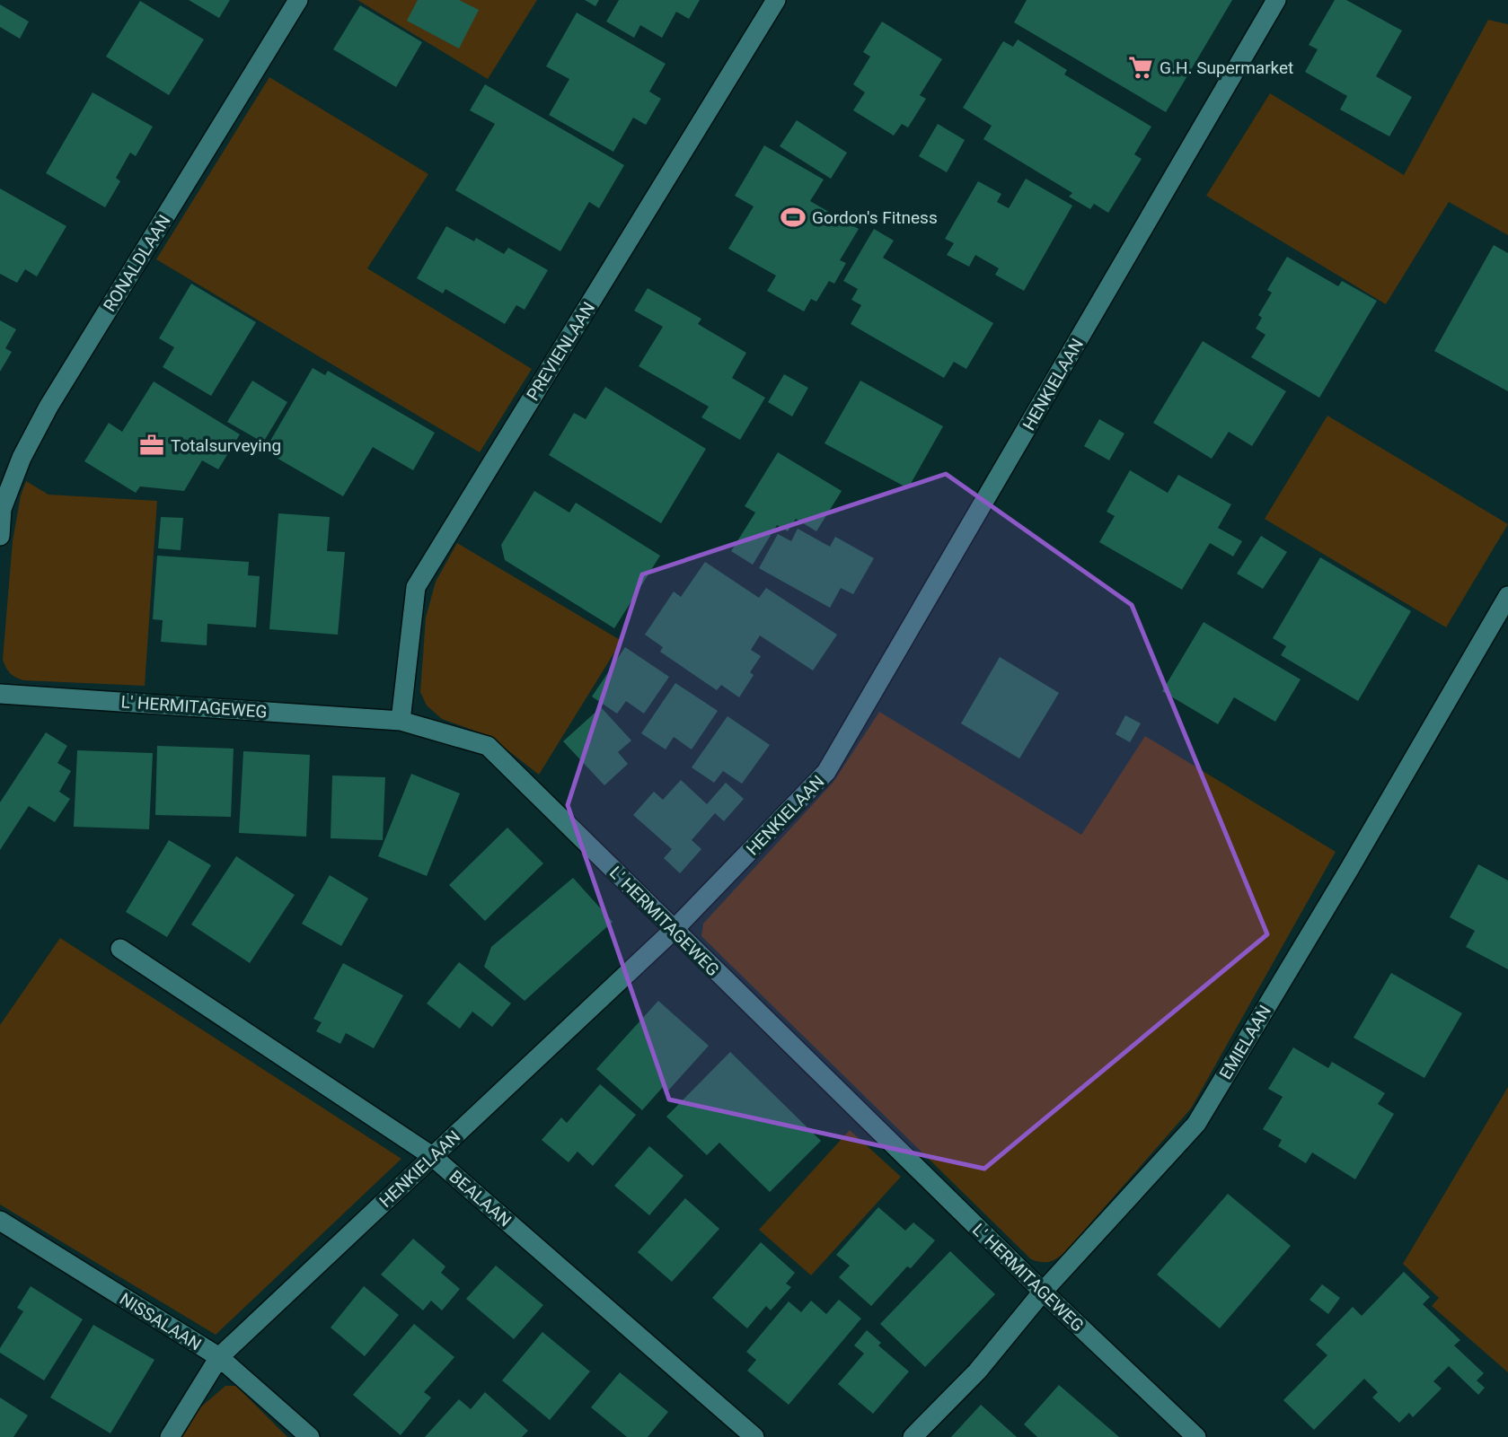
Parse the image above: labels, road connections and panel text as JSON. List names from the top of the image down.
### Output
{
  "streets": {
    "street": [
      "RONALDLAAN",
      "PREVIENLAAN",
      "HENKIELAAN",
      "L' HERMITAGEWEG",
      "EMIELAAN",
      "BEALAAN",
      "NISSALAAN"
    ]
  },
  "crossings": [
    ["PREVIENLAAN", "L' HERMITAGEWEG"],
    ["HENKIELAAN", "L' HERMITAGEWEG"],
    ["HENKIELAAN", "BEALAAN"],
    ["HENKIELAAN", "NISSALAAN"],
    ["L' HERMITAGEWEG", "EMIELAAN"]
  ],
  "places": {
    "supermarket": ["G.H. Supermarket"],
    "sports": ["Gordon's Fitness"],
    "office": ["Totalsurveying"]
  }
}
